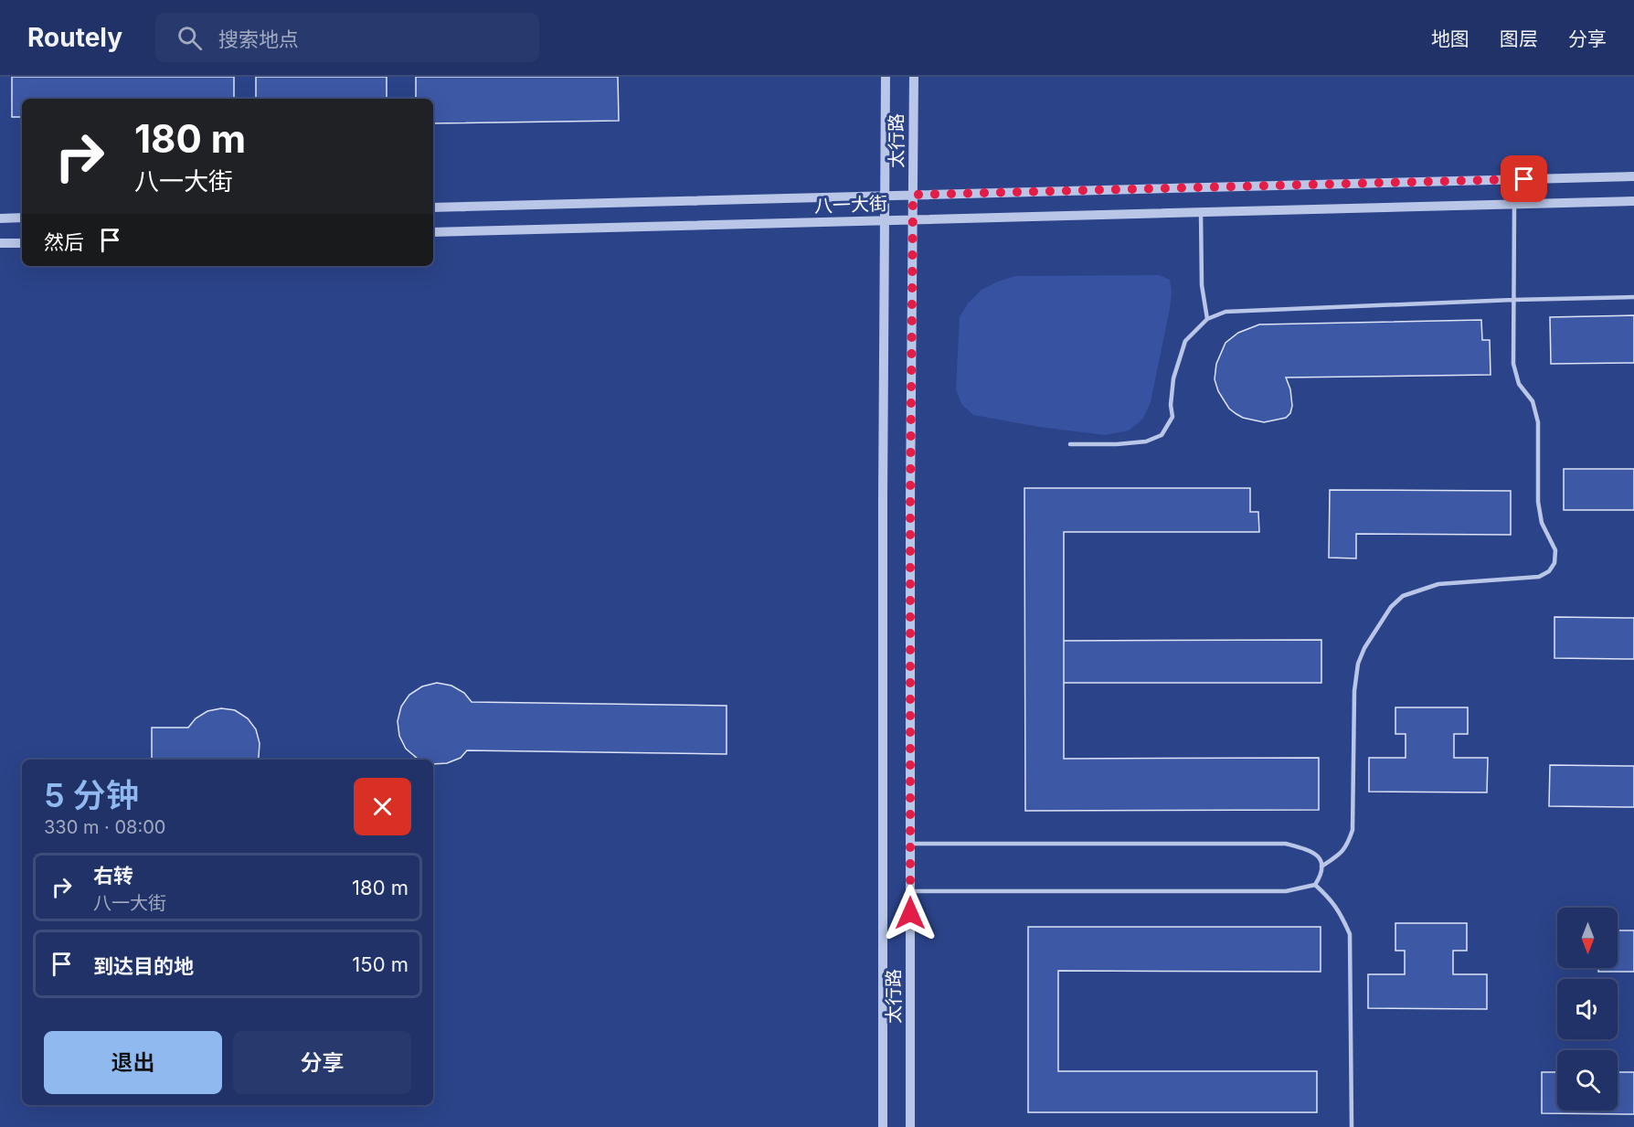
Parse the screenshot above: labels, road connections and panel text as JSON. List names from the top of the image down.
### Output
{
  "streets": {
    "street": ["太行路", "八一大街"]
  },
  "crossings": [
    ["太行路", "八一大街"]
  ],
  "north": "bottom",
  "page": {
    "header": "Routely",
    "search": "搜索地点",
    "nav": ["地图", "图层", "分享"],
    "turn": ["180 m", "八一大街"],
    "then": "然后",
    "heading": ["5 分钟", "330 m · 08:00"],
    "list": [
      {
        "name": "右转",
        "note": "八一大街",
        "value": "180 m"
      },
      {
        "name": "到达目的地",
        "value": "150 m"
      }
    ],
    "buttons": ["退出", "分享"]
  }
}
